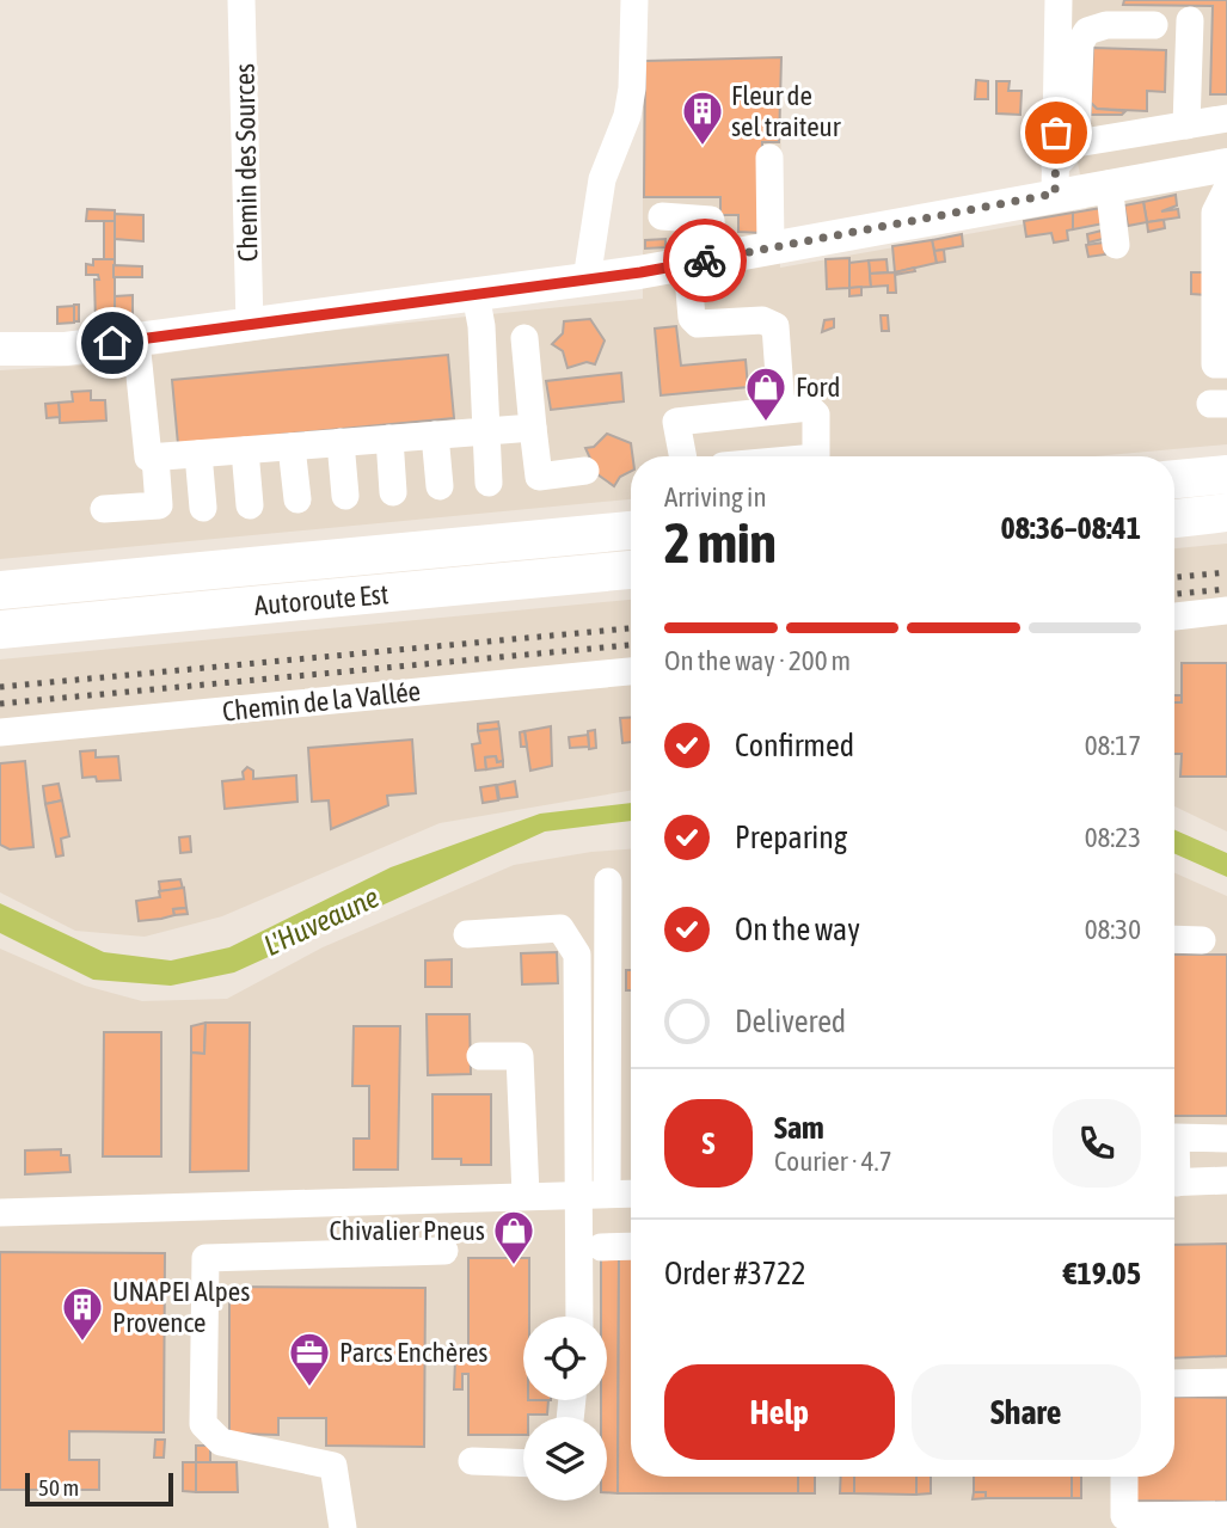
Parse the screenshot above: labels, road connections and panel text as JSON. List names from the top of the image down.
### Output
{
  "streets": {
    "highway": ["Autoroute Est"],
    "street": ["Chemin des Sources", "Chemin de la Vallée"]
  },
  "water": ["L'Huveaune"],
  "places": {
    "building": ["Fleur de sel traiteur", "UNAPEI Alpes Provence"],
    "shop": ["Ford", "Chivalier Pneus"],
    "office": ["Parcs Enchères"]
  },
  "scale_bar": "50 m",
  "page": {
    "heading": ["2 min", "Arriving in", "08:36–08:41"],
    "panel": [
      "Sam",
      "Courier · 4.7",
      "Order #3722",
      "€19.05"
    ],
    "bar": "On the way · 200 m",
    "list": [
      ["Confirmed", "08:17"],
      ["Preparing", "08:23"],
      ["On the way", "08:30"],
      "Delivered"
    ],
    "round": "S",
    "buttons": ["Help", "Share"],
    "scale": "50 m"
  }
}
